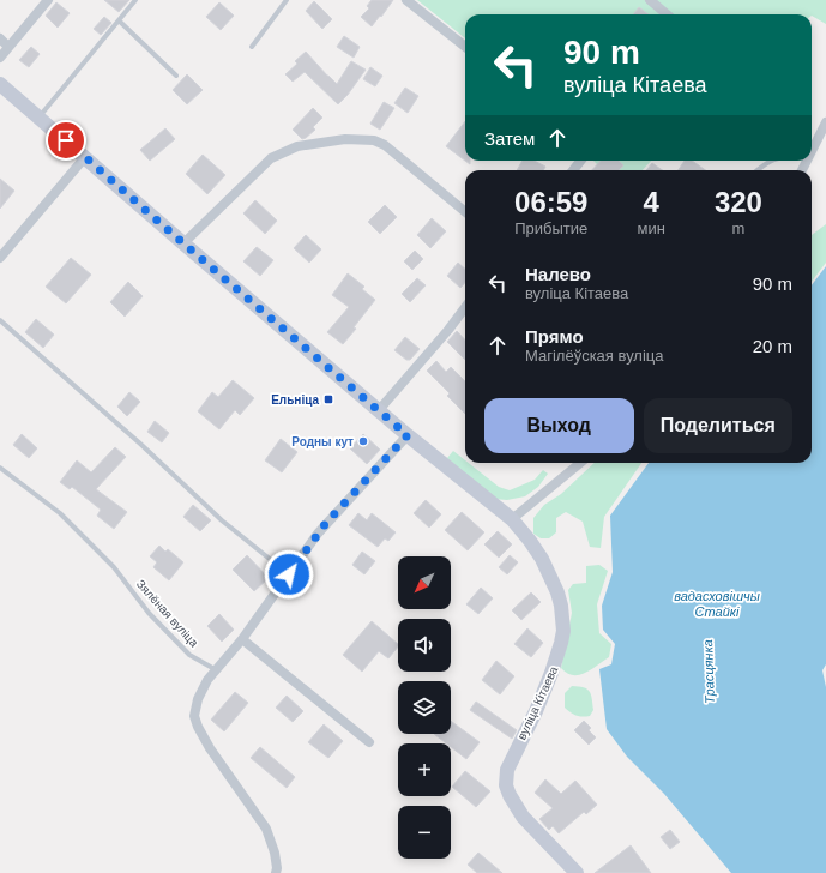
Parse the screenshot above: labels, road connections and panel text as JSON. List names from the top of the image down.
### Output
{
  "streets": {
    "main road": ["вуліца Кітаева"],
    "lane": ["Зялёная вуліца"]
  },
  "water": ["вадасховішчы Стайкі", "Трасцянка"],
  "places": {
    "transit": ["Ельніца"],
    "other": ["Родны кут"]
  },
  "north": "bottom left",
  "page": {
    "turn": ["90 m", "вуліца Кітаева"],
    "then": "Затем",
    "eta": [
      "06:59",
      "Прибытие",
      "4",
      "мин",
      "320",
      "m"
    ],
    "list": [
      {
        "name": "Налево",
        "note": "вуліца Кітаева",
        "value": "90 m"
      },
      {
        "name": "Прямо",
        "note": "Магілёўская вуліца",
        "value": "20 m"
      }
    ],
    "buttons": ["Выход", "Поделиться"],
    "map_buttons": ["+", "−"]
  }
}
